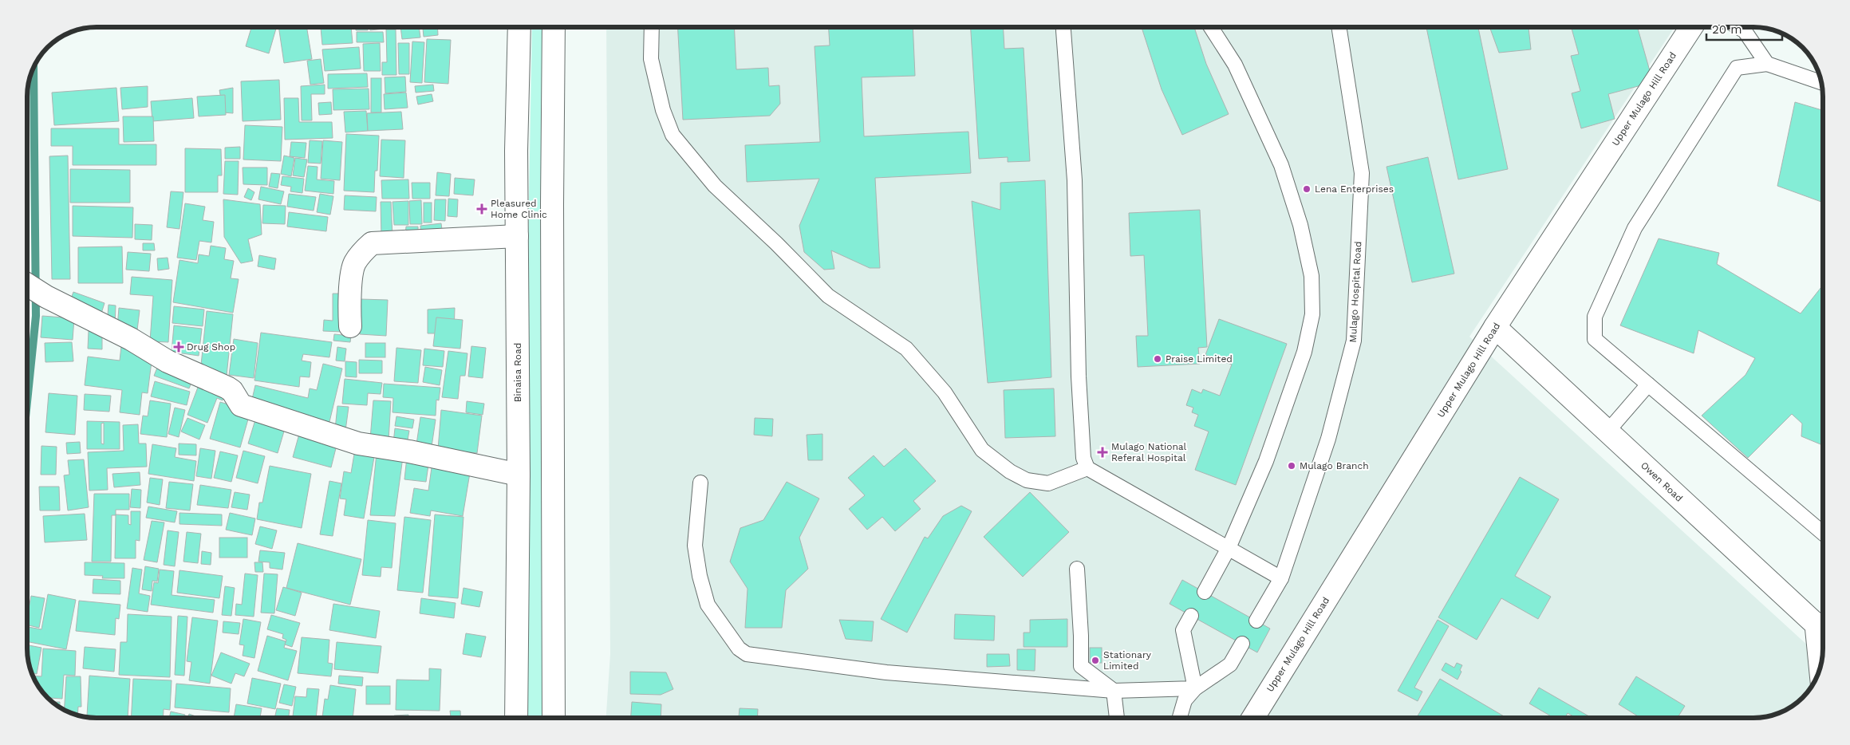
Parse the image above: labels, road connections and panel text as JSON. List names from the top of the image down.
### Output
{
  "streets": {
    "street": ["Upper Mulago Hill Road", "Binaisa Road", "Owen Road"],
    "lane": ["Mulago Hospital Road"]
  },
  "crossings": [
    ["Upper Mulago Hill Road", "Owen Road"]
  ],
  "places": {
    "other": [
      "Lena Enterprises",
      "Praise Limited",
      "Mulago Branch",
      "Stationary Limited"
    ],
    "health": ["Pleasured Home Clinic", "Drug Shop", "Mulago National Referal Hospital"]
  },
  "scale_bar": "20 m"
}
